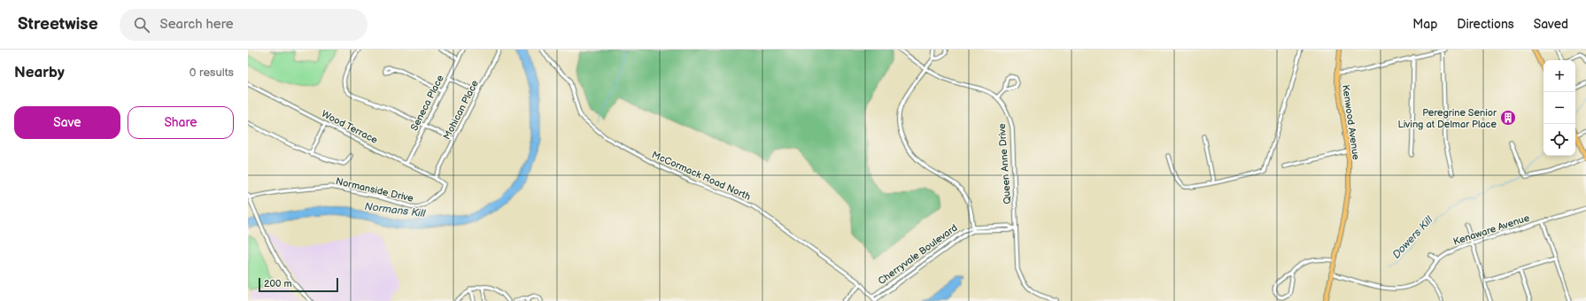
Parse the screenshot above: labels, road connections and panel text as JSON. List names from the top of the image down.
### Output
{
  "streets": {
    "main road": ["Kenwood Avenue"],
    "street": [
      "Seneca Place",
      "Mohican Place",
      "Wood Terrace",
      "Queen Anne Drive",
      "McCormack Road North",
      "Normanside Drive",
      "Kenaware Avenue",
      "Cherryvale Boulevard"
    ]
  },
  "crossings": [
    ["Seneca Place", "Wood Terrace"],
    ["Mohican Place", "Wood Terrace"],
    ["Kenwood Avenue", "Kenaware Avenue"],
    ["Wood Terrace", "Normanside Drive"],
    ["McCormack Road North", "Cherryvale Boulevard"]
  ],
  "water": ["Normans Kill", "Dowers Kill"],
  "places": {
    "building": ["Peregrine Senior Living at Delmar Place"]
  },
  "scale_bar": "200 m",
  "page": {
    "header": "Streetwise",
    "search": "Search here",
    "nav": ["Map", "Directions", "Saved"],
    "heading": ["Nearby", "0 results"],
    "map_buttons": ["+", "−"],
    "buttons": ["Save", "Share"],
    "scale": "200 m"
  }
}
